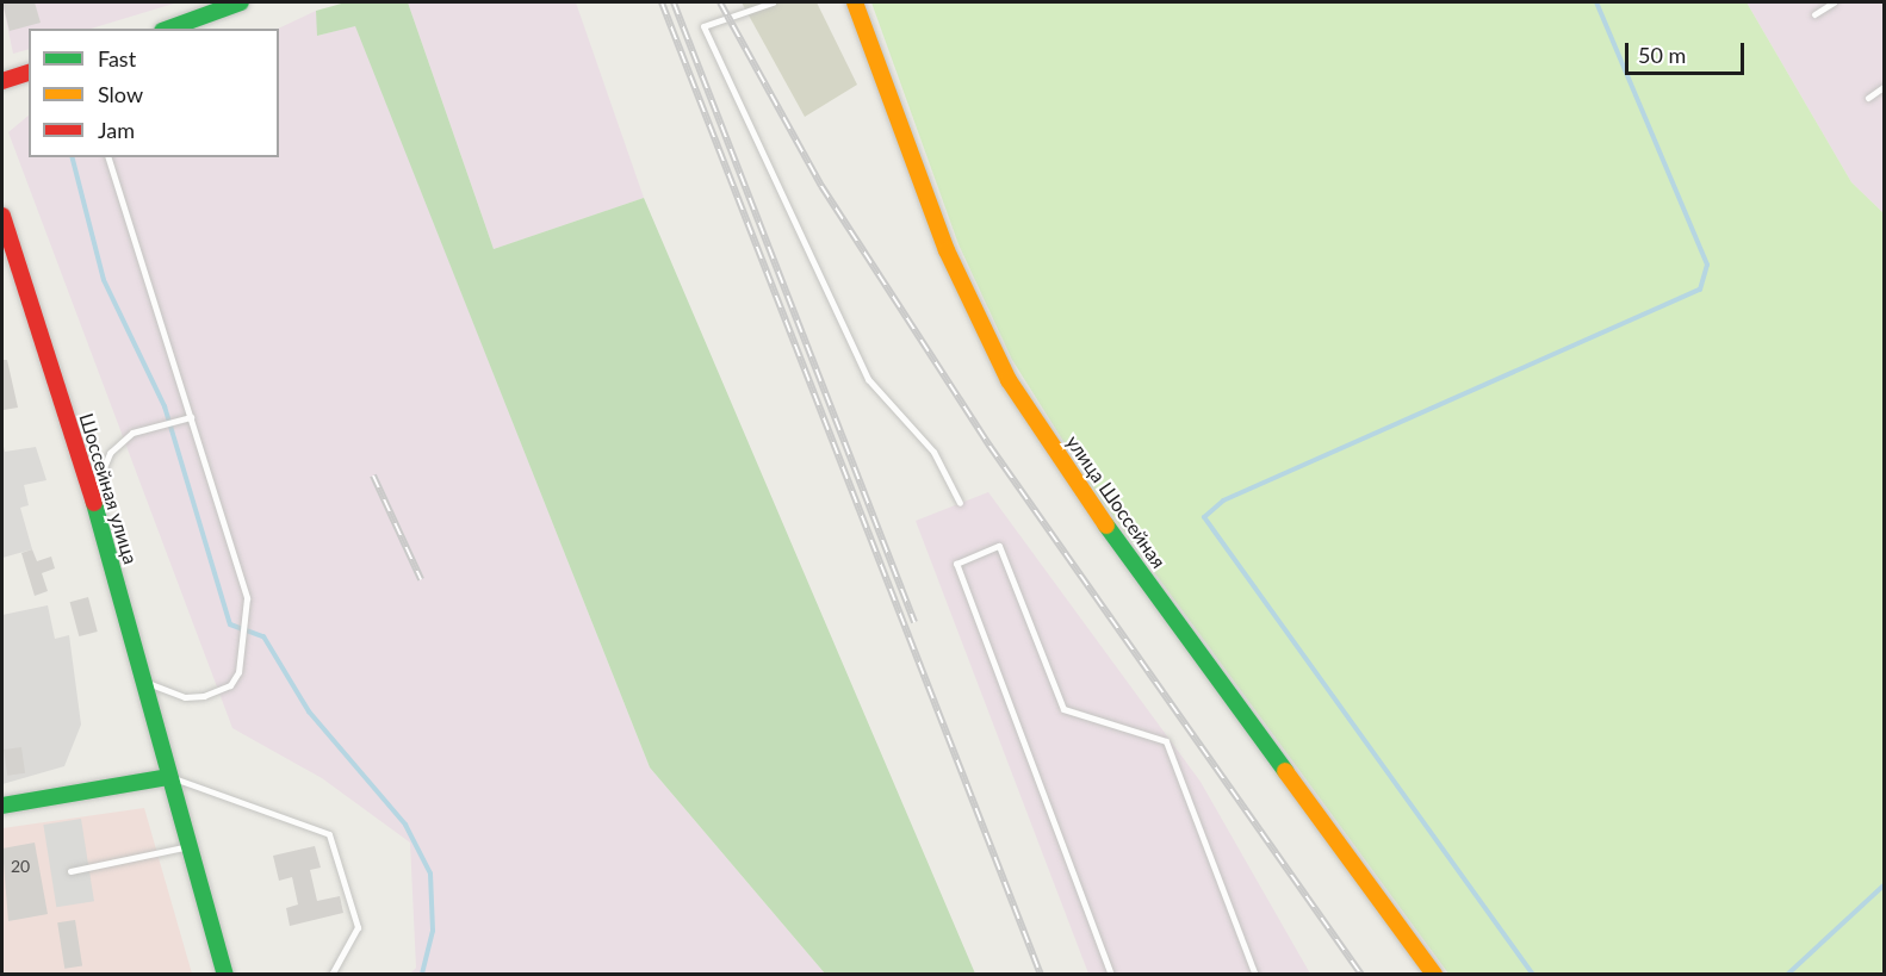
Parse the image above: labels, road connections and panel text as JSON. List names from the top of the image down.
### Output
{
  "streets": {
    "main road": ["Шоссейная улица", "улица Шоссейная"]
  },
  "house_numbers": ["20"],
  "legend": ["Fast", "Slow", "Jam"],
  "scale_bar": "50 m"
}
